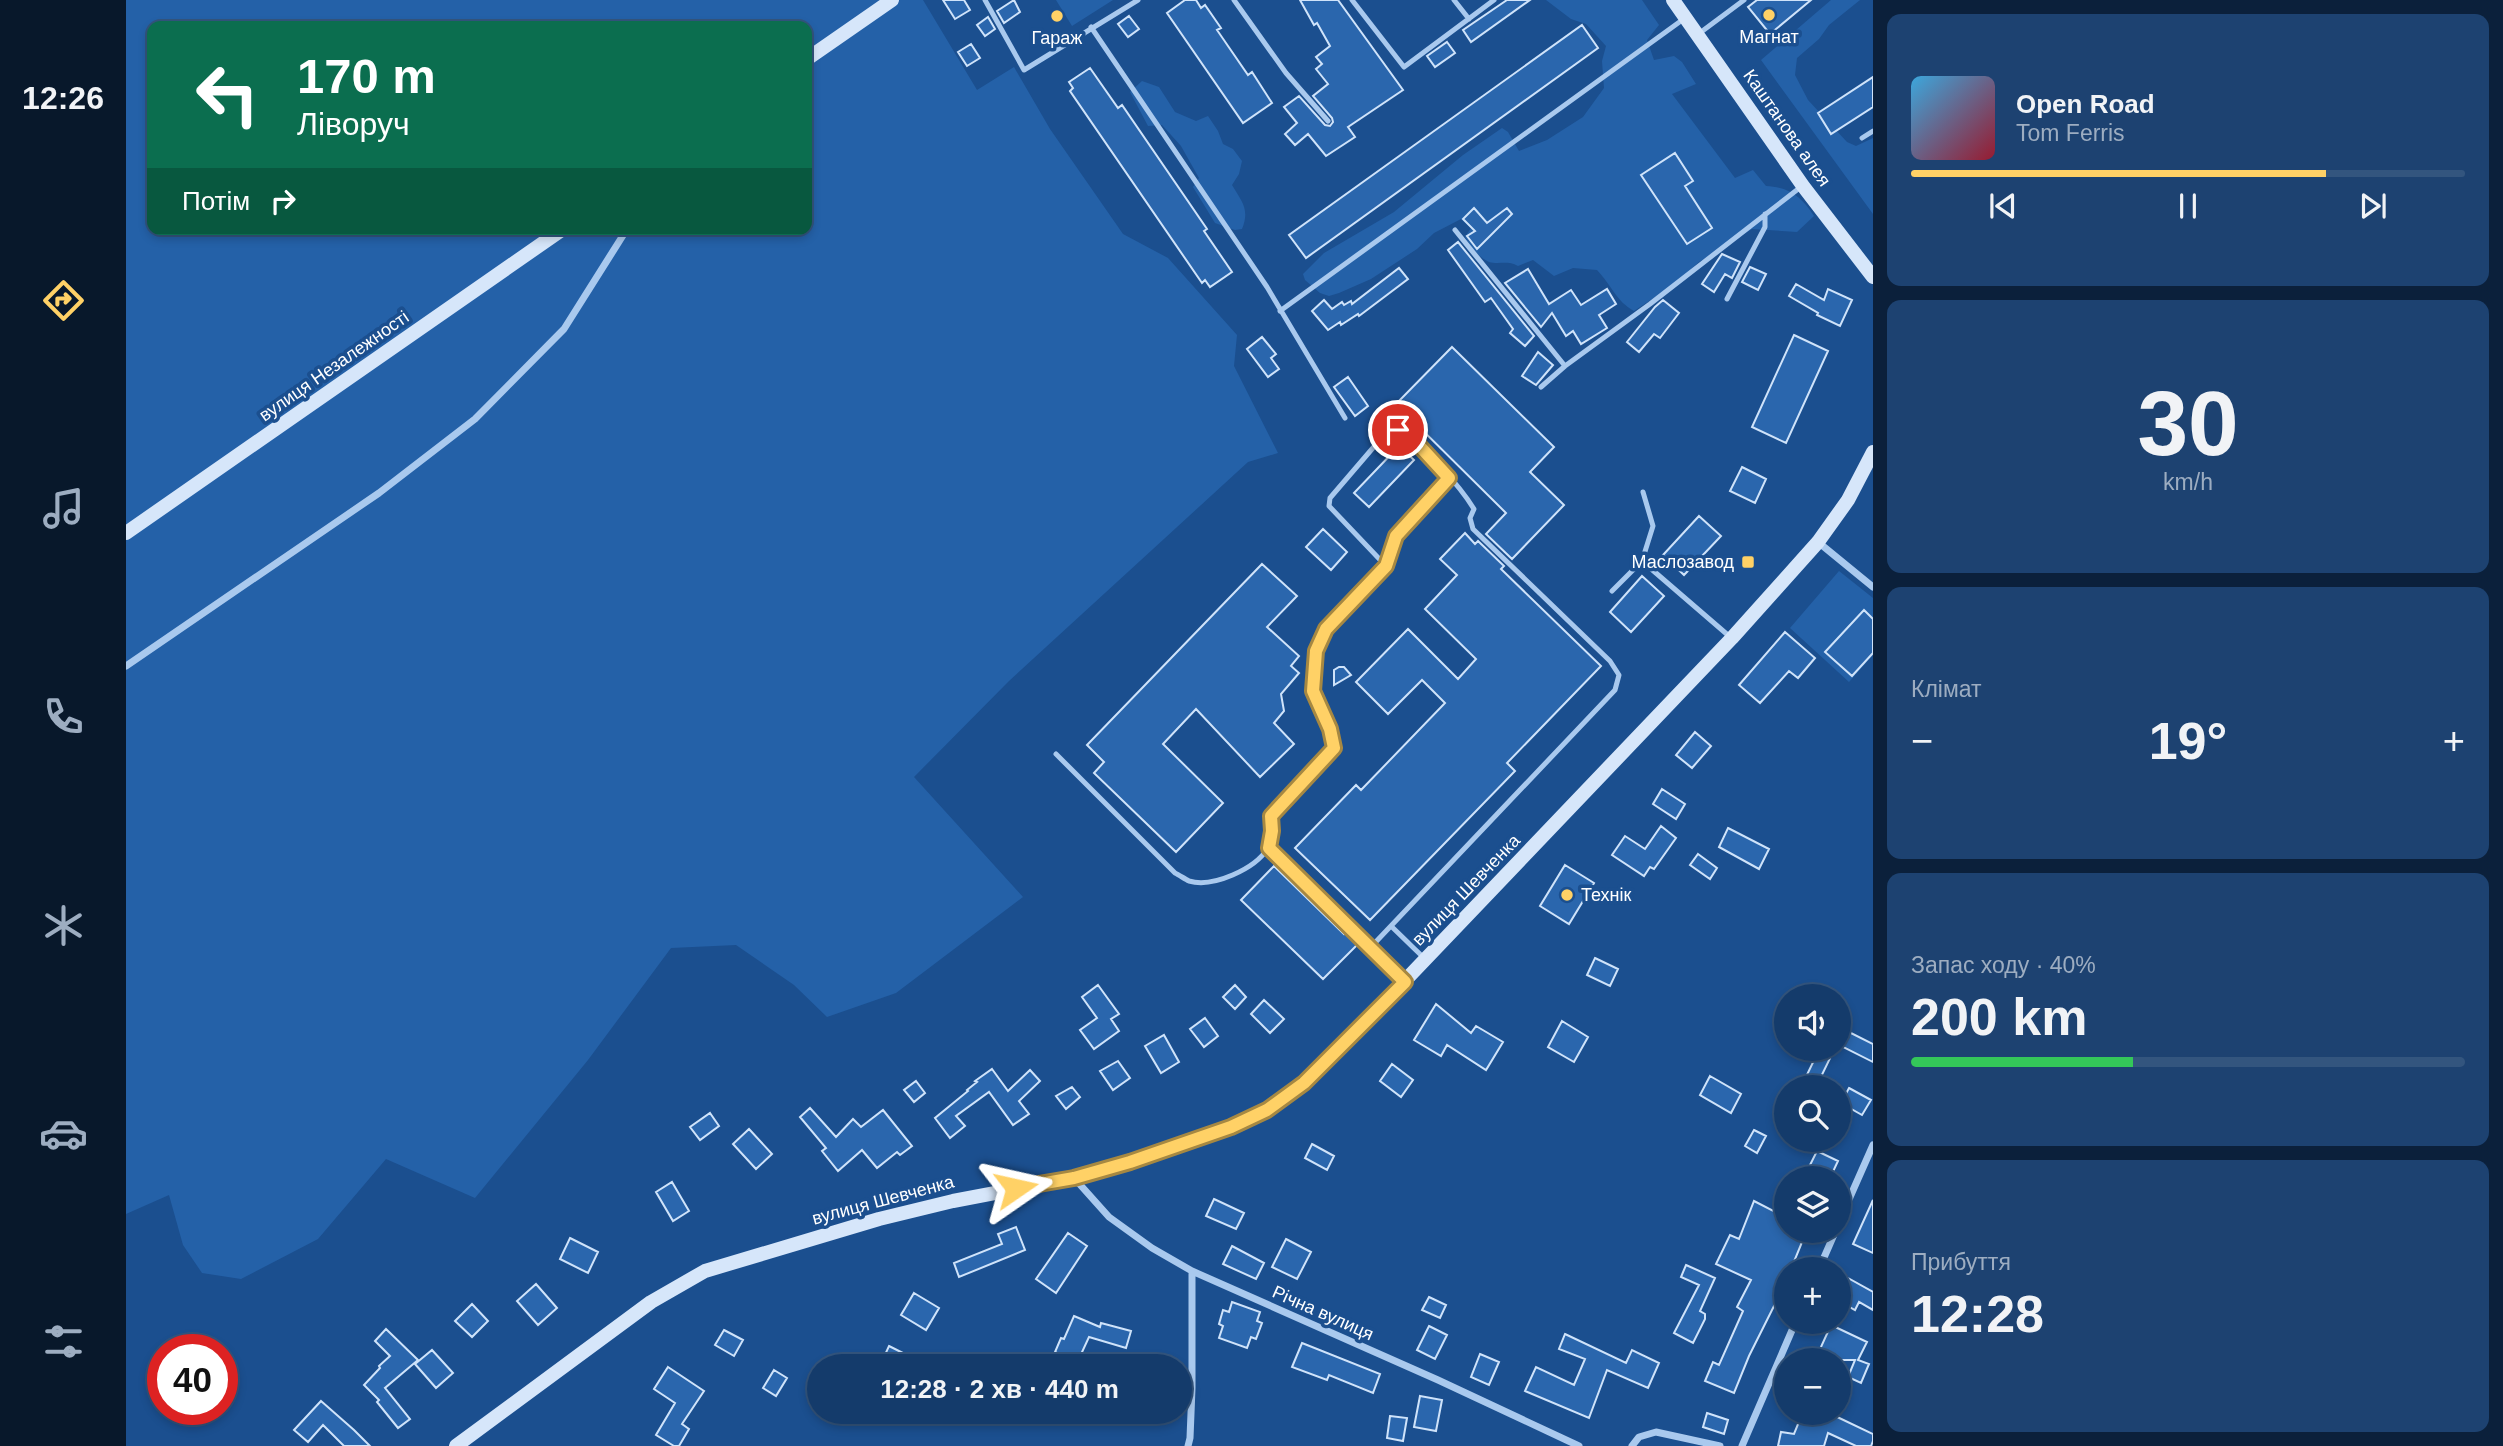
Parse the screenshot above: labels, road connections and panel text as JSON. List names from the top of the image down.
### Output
{
  "streets": {
    "street": [
      "Каштанова алея",
      "вулиця Незалежності",
      "вулиця Шевченка",
      "Річна вулиця"
    ]
  },
  "crossings": [
    ["вулиця Шевченка", "Річна вулиця"]
  ],
  "places": {
    "other": ["Магнат", "Гараж", "Технік"],
    "transit": ["Маслозавод"]
  },
  "page": {
    "tabs": "12:26",
    "turn": ["170 m", "Ліворуч"],
    "song": ["Open Road", "Tom Ferris"],
    "then": "Потім",
    "tile": [
      ["30", "km/h"],
      "Клімат",
      ["Запас ходу · 40%", "200 km"],
      ["Прибуття", "12:28"]
    ],
    "heat": ["−", "19°", "+"],
    "map_buttons": ["+", "−"],
    "limit": "40",
    "trip": "12:28 · 2 хв · 440 m"
  }
}
